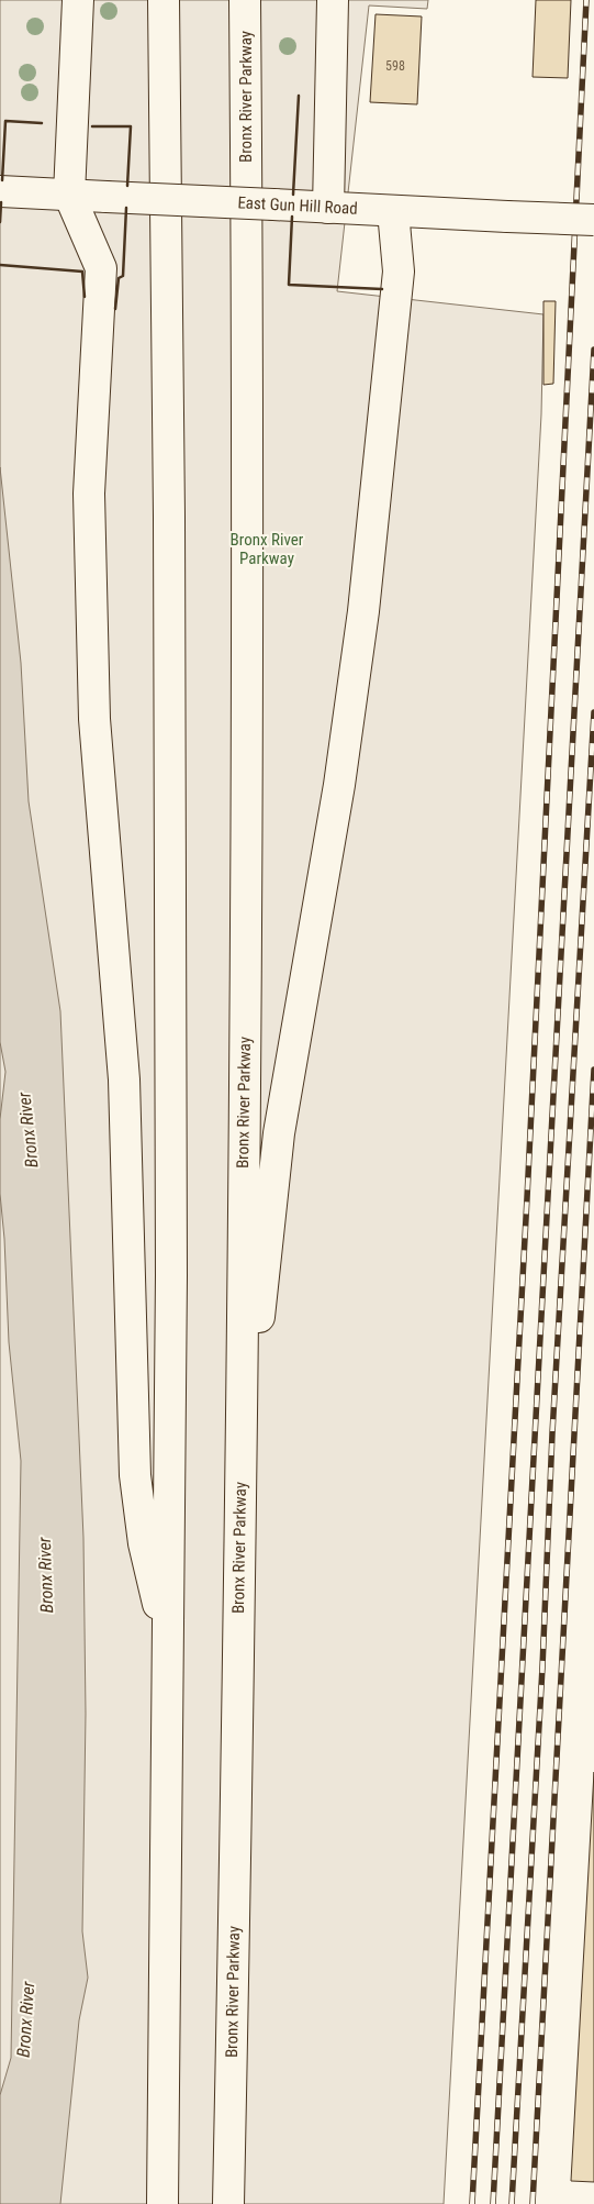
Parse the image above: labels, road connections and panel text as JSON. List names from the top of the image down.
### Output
{
  "streets": {
    "main road": ["Bronx River Parkway", "East Gun Hill Road"]
  },
  "water": ["Bronx River"],
  "parks": ["Bronx River Parkway"],
  "house_numbers": ["598"]
}
